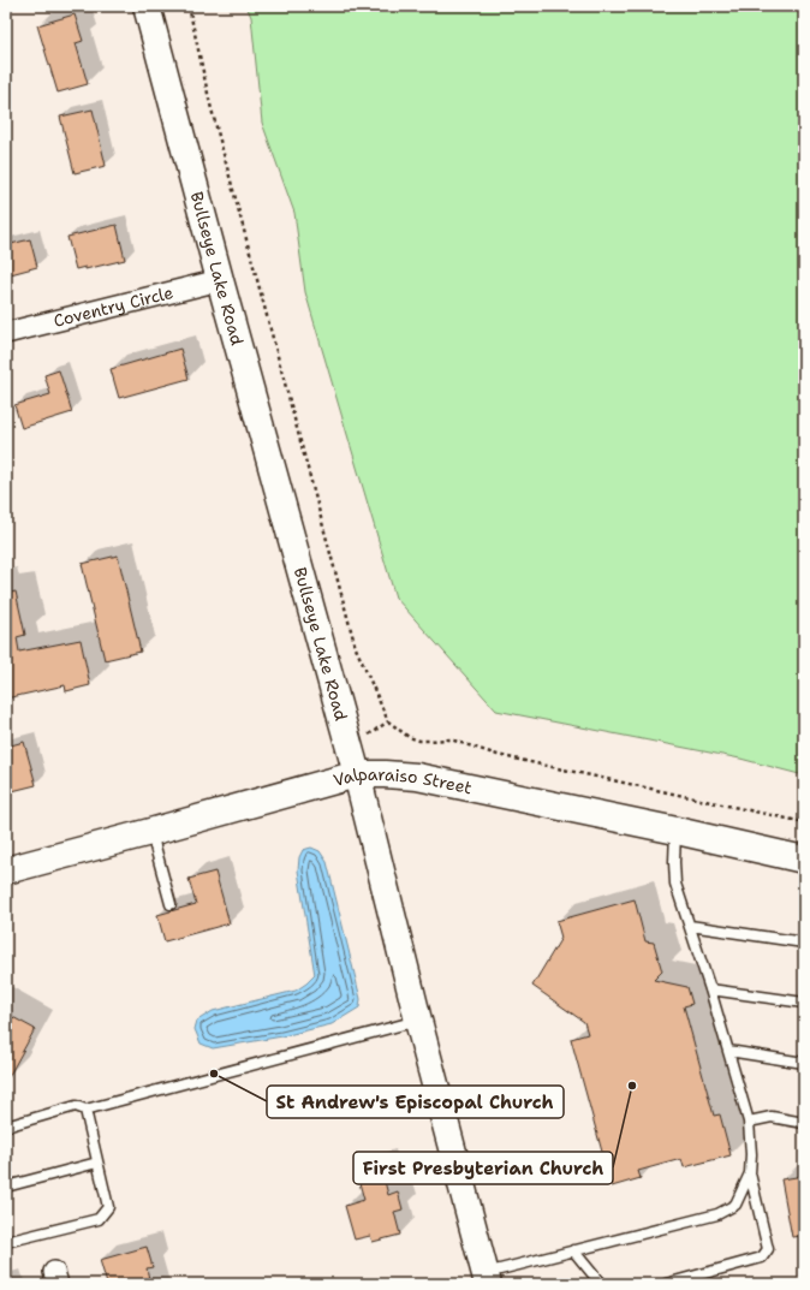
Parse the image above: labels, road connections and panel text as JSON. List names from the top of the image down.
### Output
{
  "streets": {
    "street": ["Bullseye Lake Road", "Coventry Circle", "Valparaiso Street"]
  },
  "crossings": [
    ["Bullseye Lake Road", "Coventry Circle"],
    ["Bullseye Lake Road", "Valparaiso Street"]
  ],
  "places": ["St Andrew's Episcopal Church", "First Presbyterian Church"]
}
